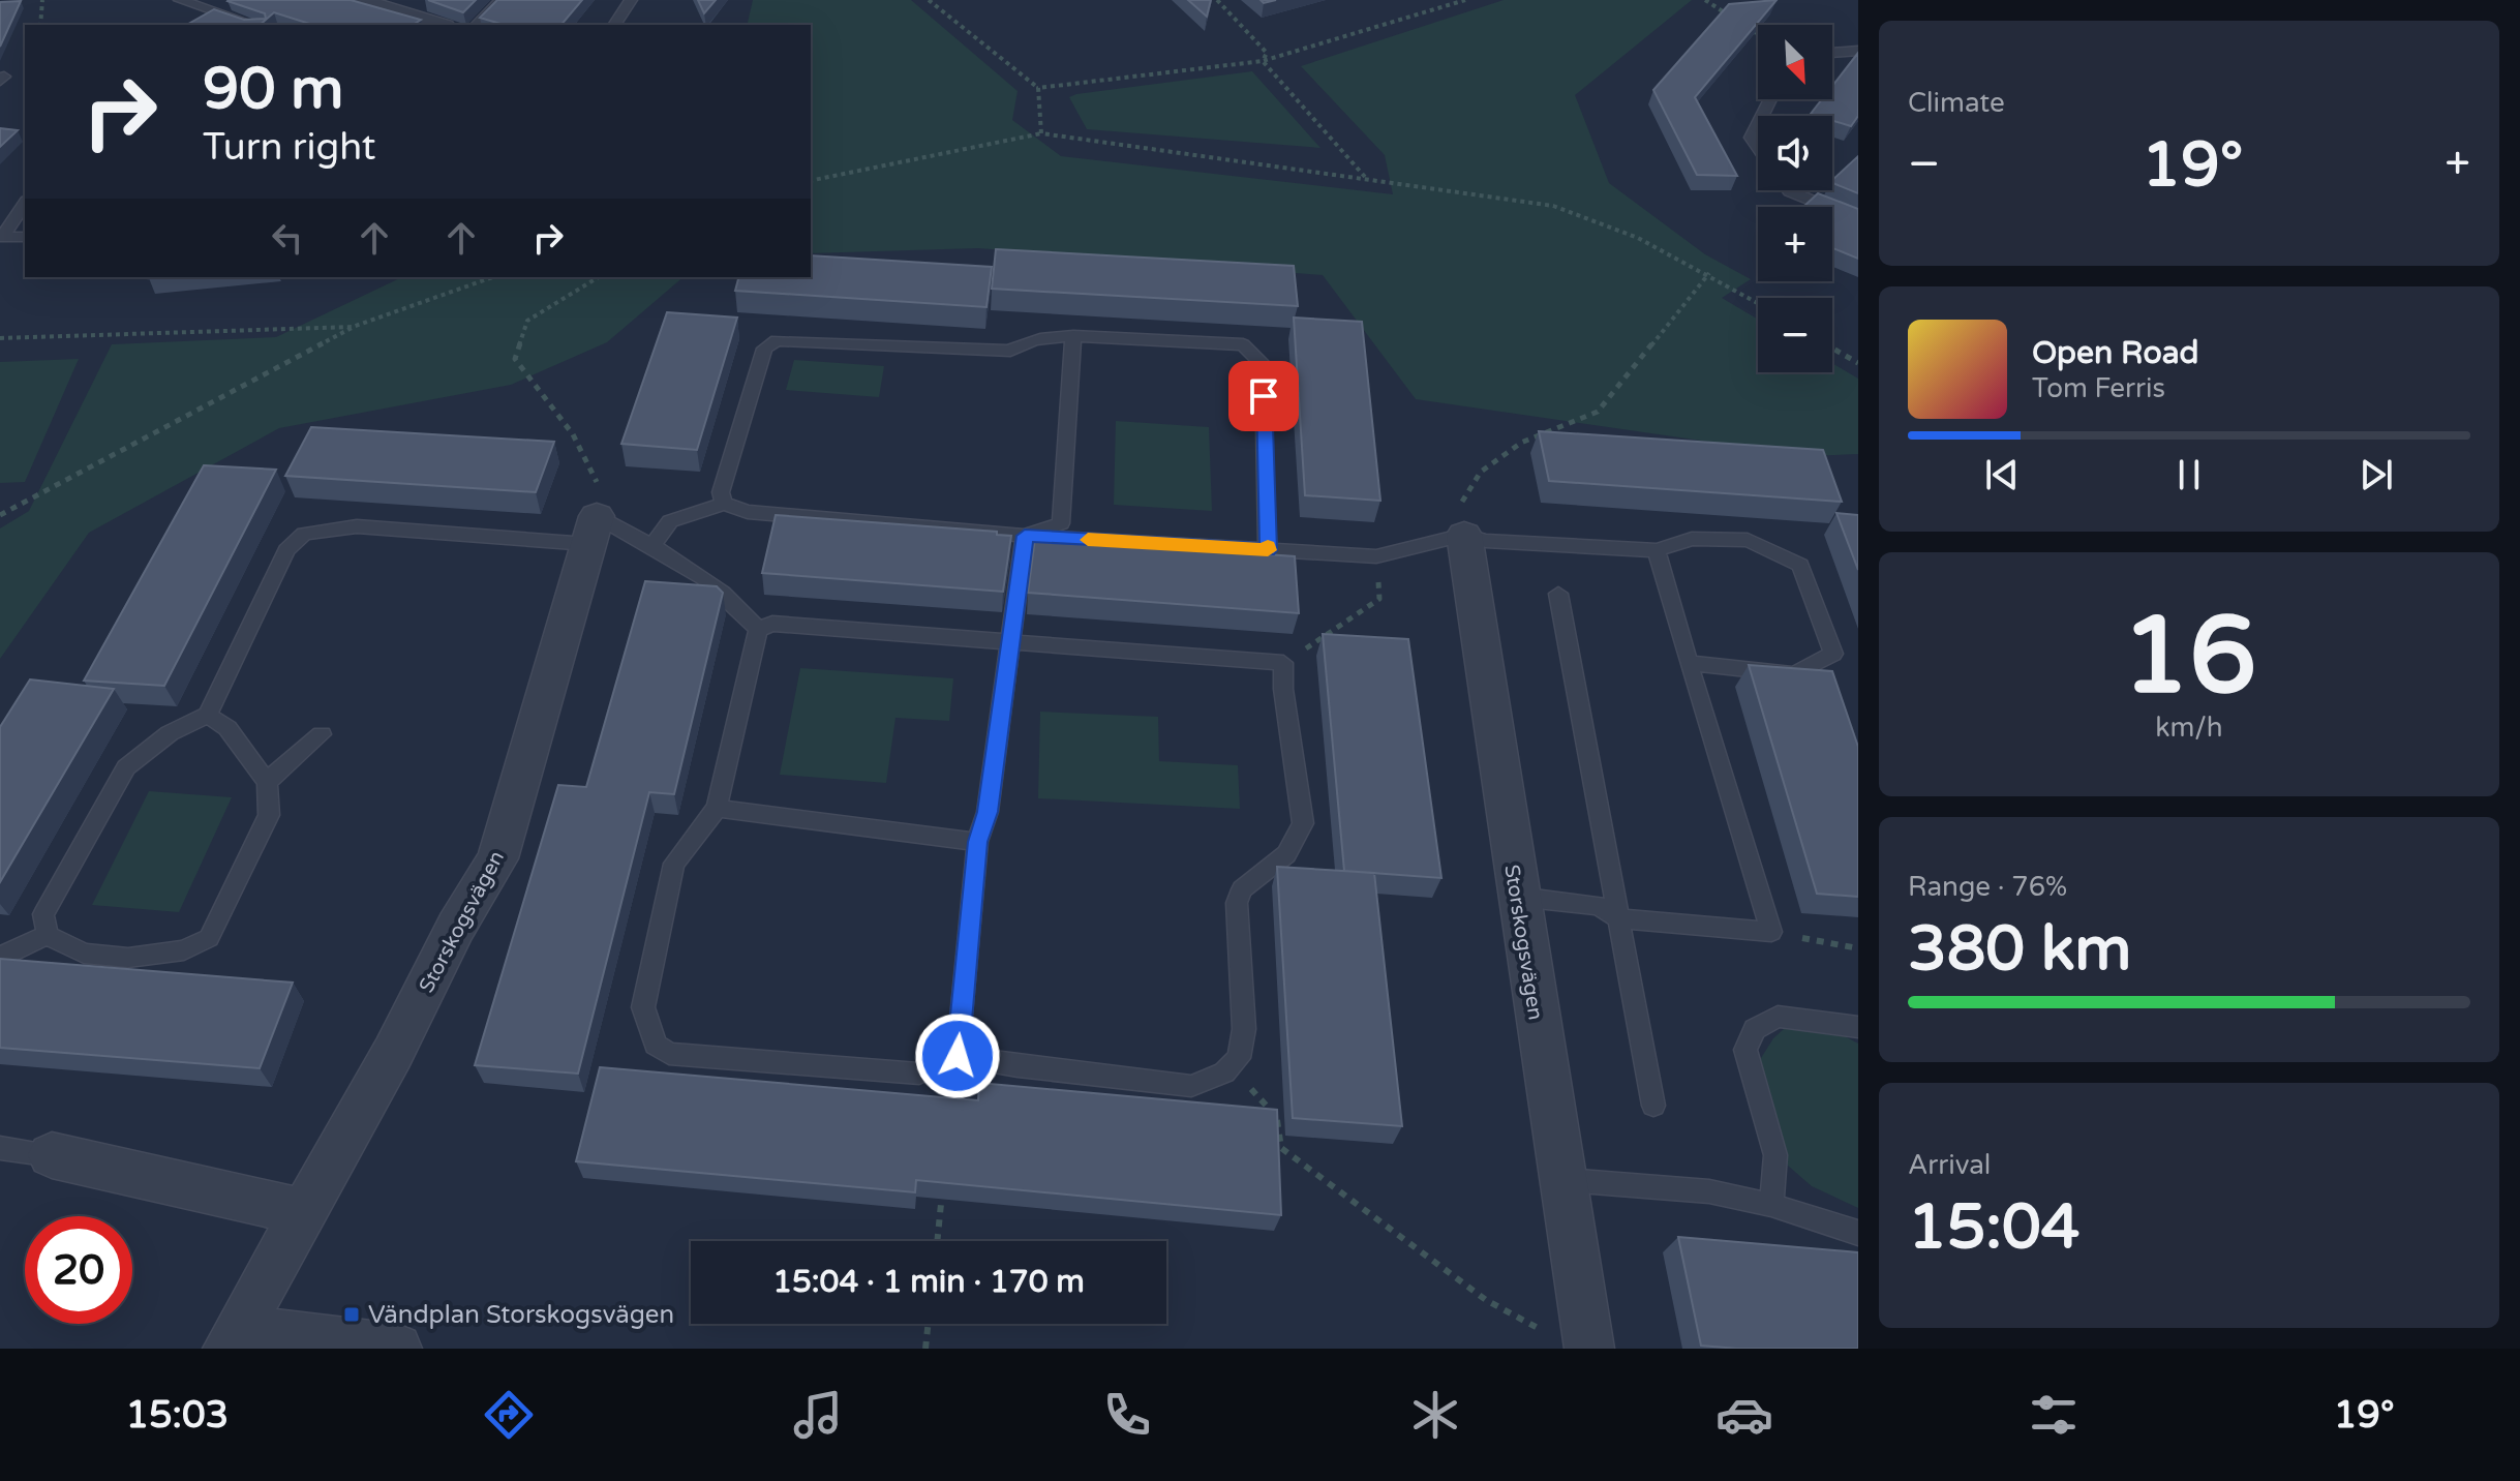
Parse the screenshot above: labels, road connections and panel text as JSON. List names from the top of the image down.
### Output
{
  "streets": {
    "street": ["Storskogsvägen"]
  },
  "places": {
    "transit": ["Vändplan Storskogsvägen"]
  },
  "north": "bottom right",
  "page": {
    "tile": [
      "Climate",
      ["16", "km/h"],
      ["Range · 76%", "380 km"],
      ["Arrival", "15:04"]
    ],
    "map_buttons": ["+", "−"],
    "turn": ["90 m", "Turn right"],
    "heat": ["−", "19°", "+"],
    "song": ["Open Road", "Tom Ferris"],
    "limit": "20",
    "trip": "15:04 · 1 min · 170 m",
    "tabs": ["15:03", "19°"]
  }
}
